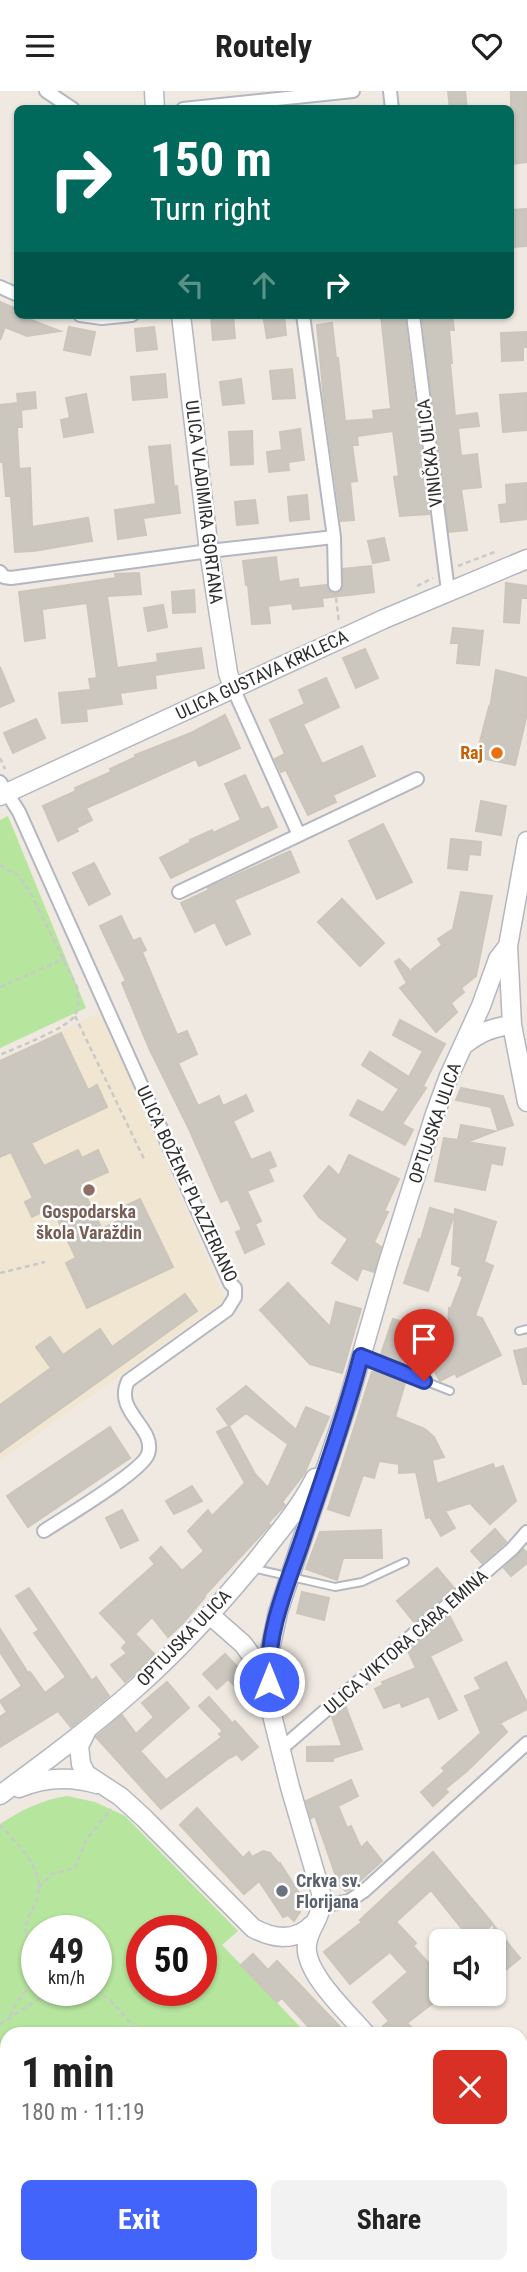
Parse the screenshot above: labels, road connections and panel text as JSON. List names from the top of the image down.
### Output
{
  "streets": {
    "main road": ["ULICA VLADIMIRA GORTANA", "ULICA GUSTAVA KRKLECA", "OPTUJSKA ULICA"],
    "street": ["VINIČKA ULICA", "ULICA BOŽENE PLAZZERIANO", "ULICA VIKTORA CARA EMINA"]
  },
  "crossings": [
    ["VINIČKA ULICA", "ULICA GUSTAVA KRKLECA"],
    ["ULICA VLADIMIRA GORTANA", "ULICA GUSTAVA KRKLECA"],
    ["ULICA GUSTAVA KRKLECA", "ULICA BOŽENE PLAZZERIANO"]
  ],
  "places": ["Raj", "Gospodarska škola Varaždin", "Crkva sv. Florijana"],
  "page": {
    "header": "Routely",
    "turn": ["150 m", "Turn right"],
    "speed": "49 km/h",
    "limit": "50",
    "heading": ["1 min", "180 m · 11:19"],
    "buttons": ["Exit", "Share"]
  }
}
